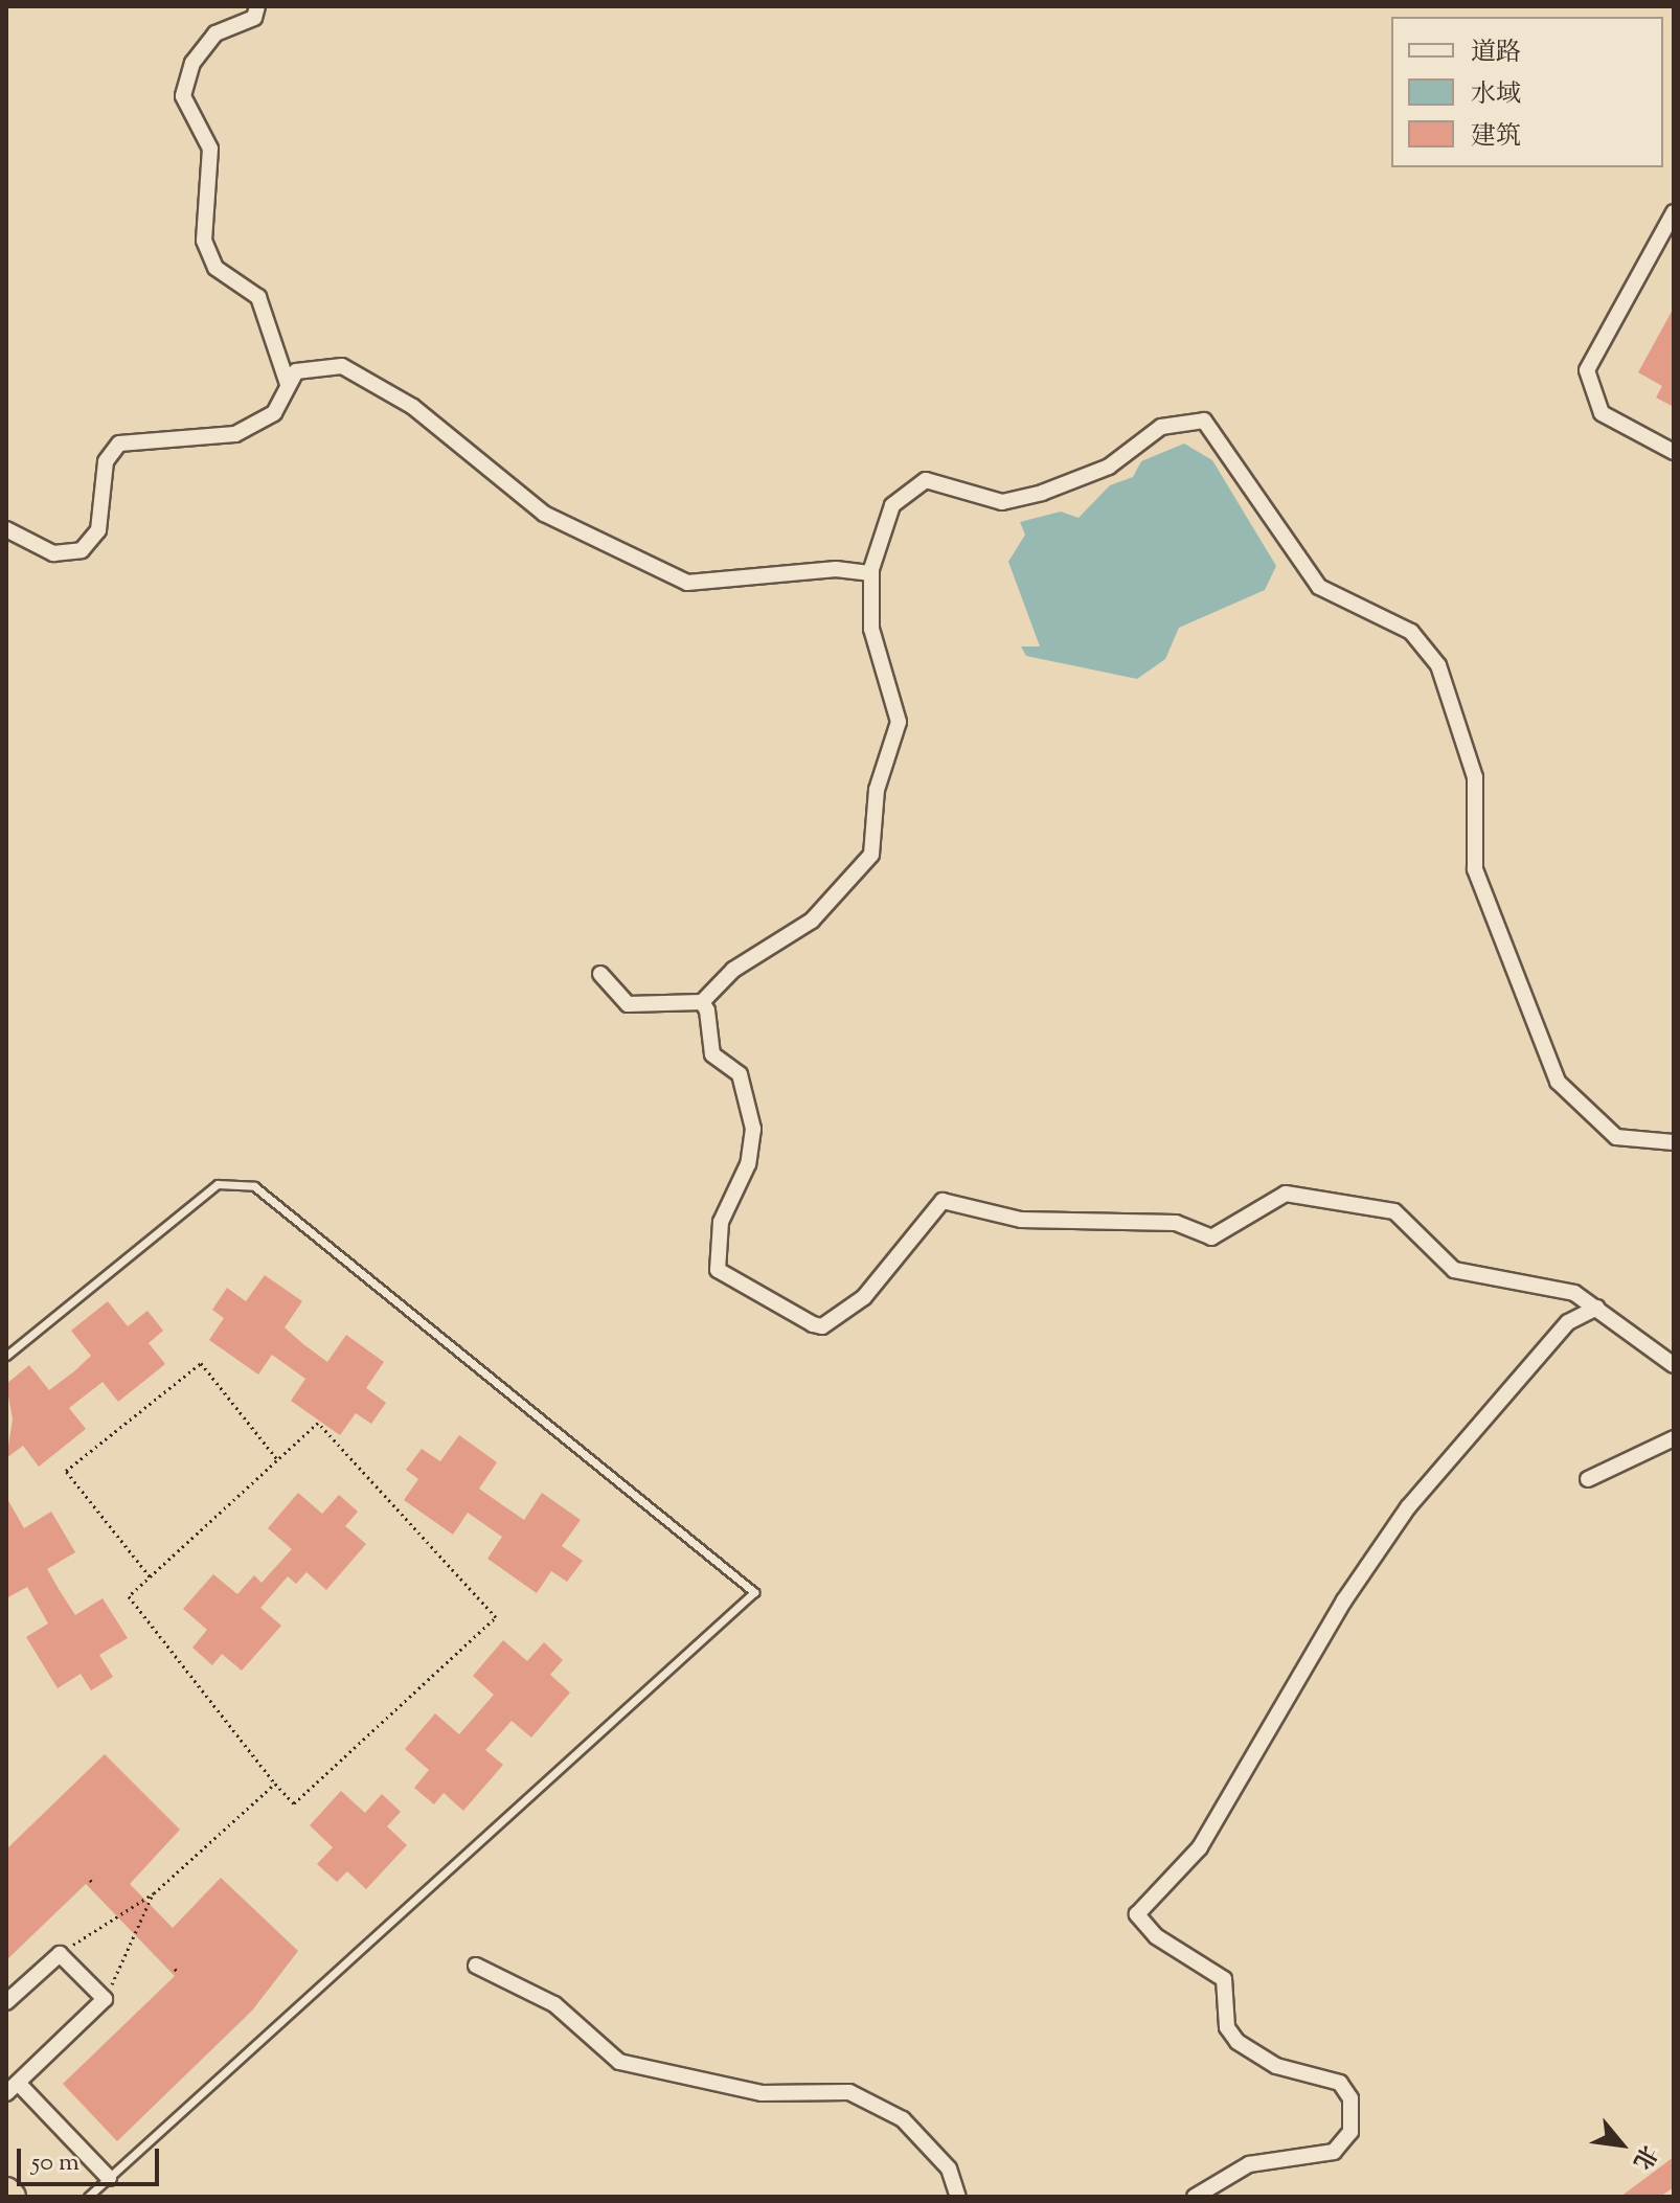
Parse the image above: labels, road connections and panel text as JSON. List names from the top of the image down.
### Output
{
  "legend": ["道路", "水域", "建筑"],
  "scale_bar": "50 m",
  "north": "bottom right"
}
